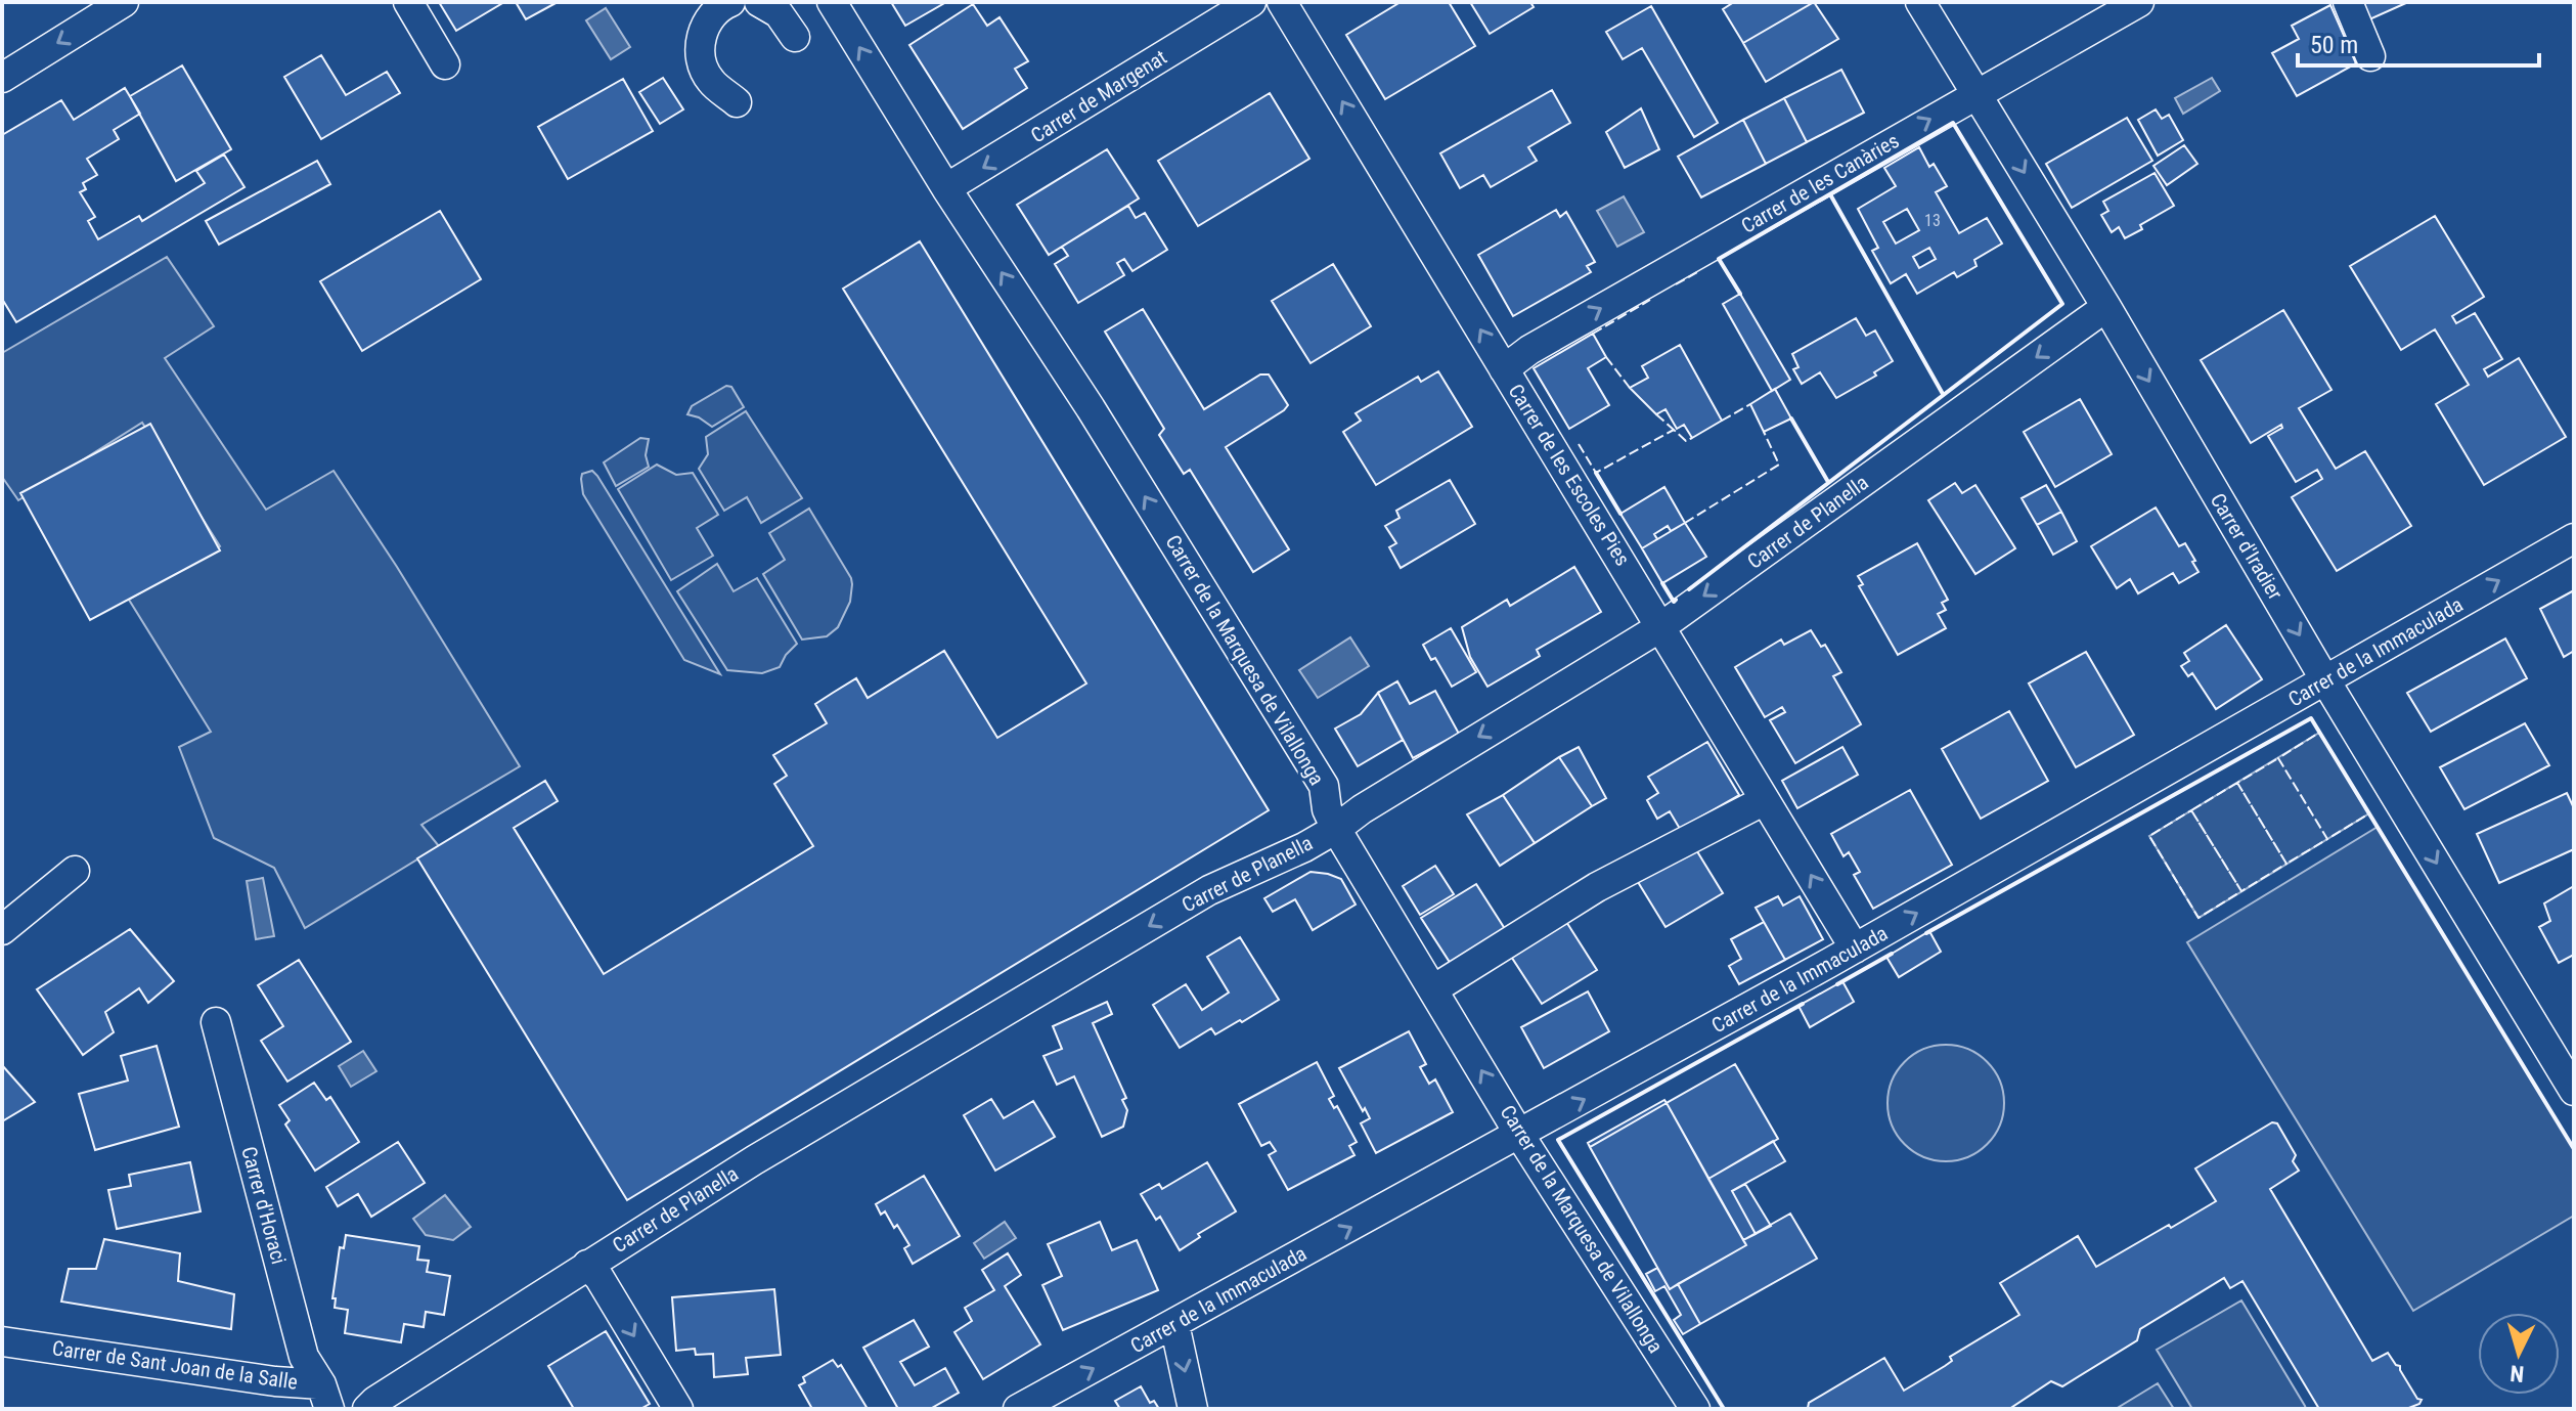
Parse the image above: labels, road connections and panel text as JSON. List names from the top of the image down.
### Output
{
  "streets": {
    "street": [
      "Carrer de Margenat",
      "Carrer de les Canàries",
      "Carrer de les Escoles Pies",
      "Carrer de Planella",
      "Carrer d'Iradier",
      "Carrer de la Immaculada",
      "Carrer de la Marquesa de Vilallonga",
      "Carrer d'Horaci",
      "Carrer de Sant Joan de la Salle"
    ]
  },
  "crossings": [
    ["Carrer de Margenat", "Carrer de la Marquesa de Vilallonga"],
    ["Carrer de les Canàries", "Carrer de les Escoles Pies"],
    ["Carrer de les Canàries", "Carrer d'Iradier"],
    ["Carrer de les Escoles Pies", "Carrer de Planella"],
    ["Carrer de les Escoles Pies", "Carrer de la Immaculada"],
    ["Carrer de Planella", "Carrer d'Iradier"],
    ["Carrer de Planella", "Carrer de la Marquesa de Vilallonga"],
    ["Carrer d'Iradier", "Carrer de la Immaculada"],
    ["Carrer de la Immaculada", "Carrer de la Marquesa de Vilallonga"],
    ["Carrer d'Horaci", "Carrer de Sant Joan de la Salle"]
  ],
  "one_way": [
    "Carrer de Margenat",
    "Carrer de les Canàries",
    "Carrer de les Escoles Pies",
    "Carrer de Planella",
    "Carrer d'Iradier",
    "Carrer de la Immaculada",
    "Carrer de la Marquesa de Vilallonga"
  ],
  "house_numbers": ["13"],
  "scale_bar": "50 m",
  "north": "bottom"
}
